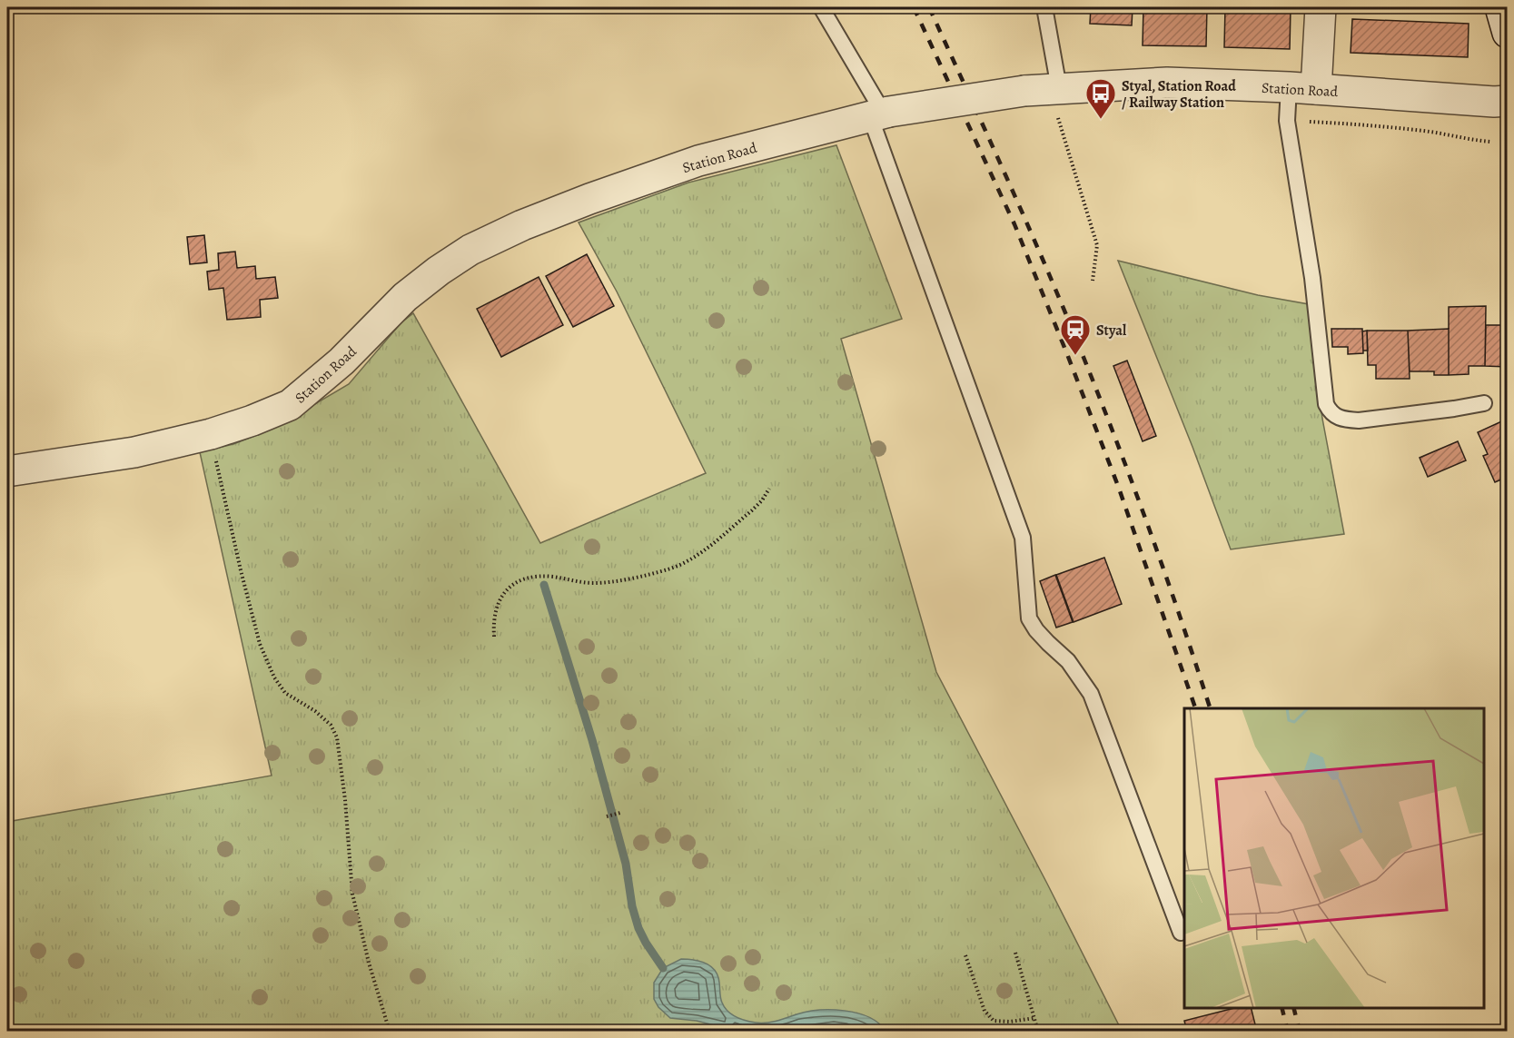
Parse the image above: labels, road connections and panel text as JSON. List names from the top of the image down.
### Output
{
  "streets": {
    "street": ["Station Road"]
  },
  "places": {
    "bus stop": ["Styal, Station Road / Railway Station"],
    "station": ["Styal"]
  }
}
